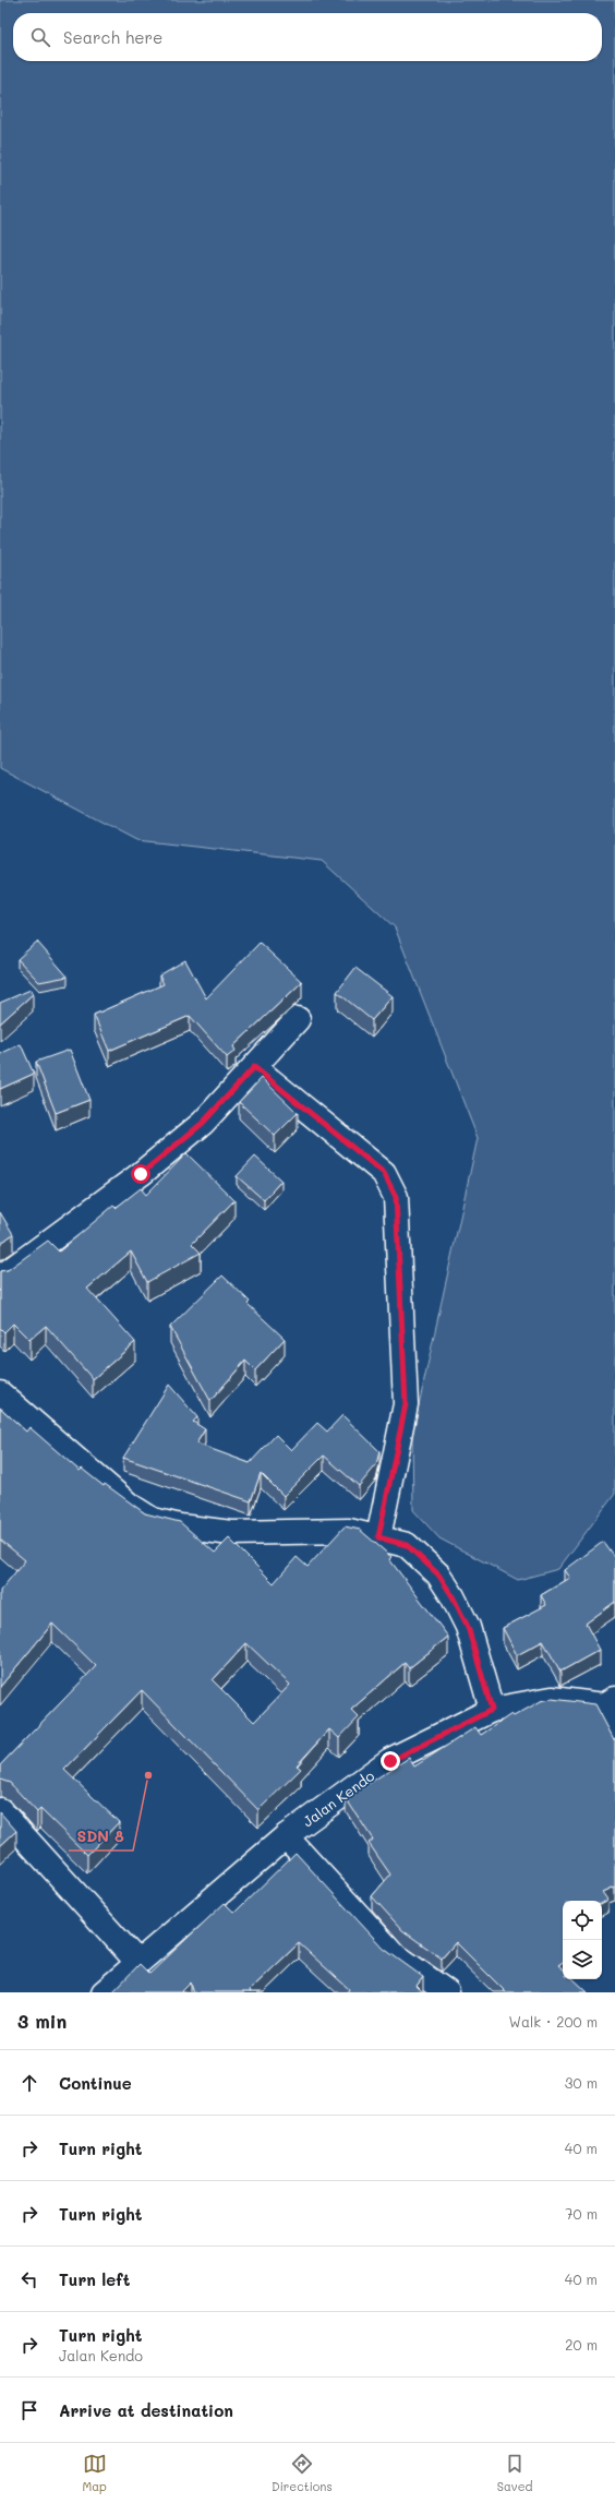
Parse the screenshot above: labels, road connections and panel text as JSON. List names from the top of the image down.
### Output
{
  "streets": {
    "street": ["Jalan Kendo"]
  },
  "places": ["SDN 8"],
  "page": {
    "search": "Search here",
    "heading": ["3 min", "Walk · 200 m"],
    "list": [
      ["Continue", "30 m"],
      ["Turn right", "40 m"],
      ["Turn right", "70 m"],
      ["Turn left", "40 m"],
      ["Turn right", "Jalan Kendo", "20 m"],
      "Arrive at destination"
    ],
    "nav": ["Map", "Directions", "Saved"]
  }
}
